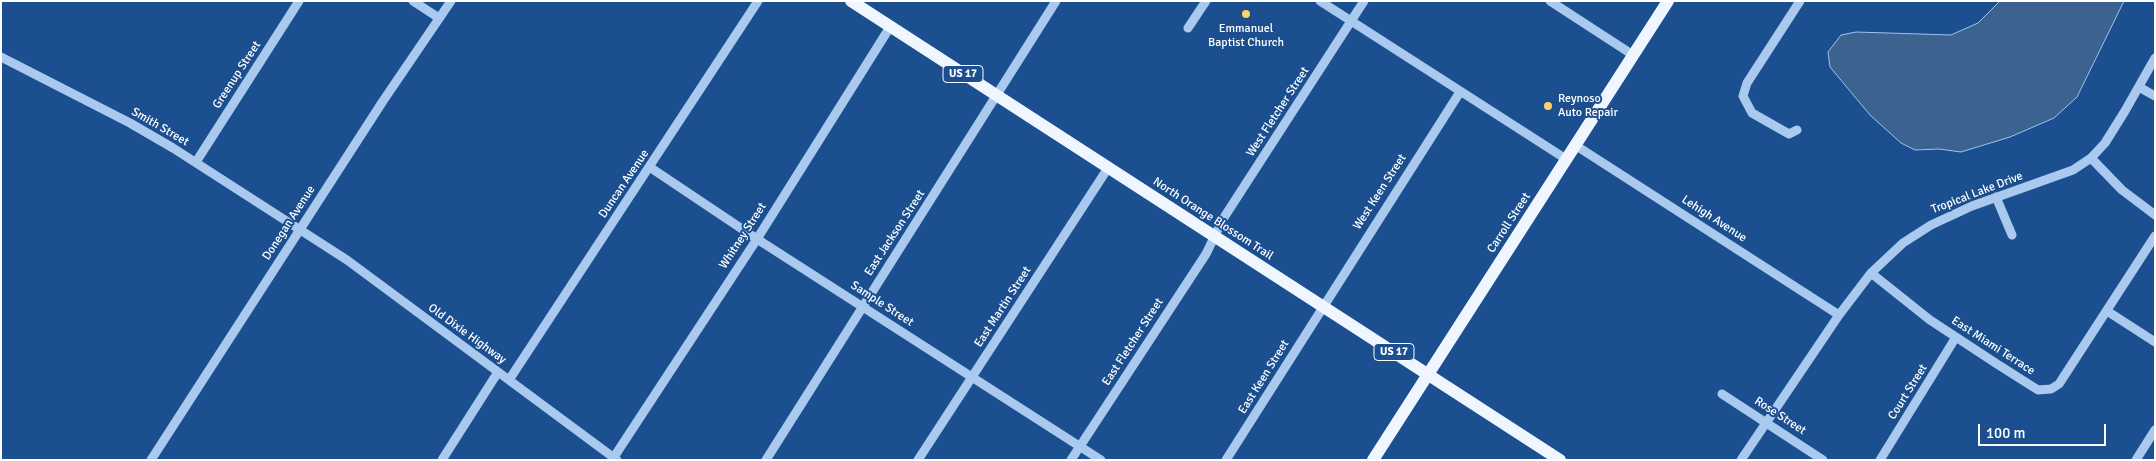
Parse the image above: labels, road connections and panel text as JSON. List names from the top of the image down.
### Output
{
  "streets": {
    "main road": ["US 17", "North Orange Blossom Trail", "Carroll Street"],
    "street": [
      "Greenup Street",
      "West Fletcher Street",
      "Smith Street",
      "Duncan Avenue",
      "West Keen Street",
      "Tropical Lake Drive",
      "Lehigh Avenue",
      "Donegan Avenue",
      "East Jackson Street",
      "Whitney Street",
      "Sample Street",
      "East Martin Street",
      "Old Dixie Highway",
      "East Fletcher Street",
      "East Miami Terrace",
      "East Keen Street",
      "Court Street",
      "Rose Street"
    ]
  },
  "crossings": [
    ["Greenup Street", "Smith Street"],
    ["West Fletcher Street", "North Orange Blossom Trail"],
    ["West Fletcher Street", "East Fletcher Street"],
    ["Smith Street", "Donegan Avenue"],
    ["Smith Street", "Old Dixie Highway"],
    ["Duncan Avenue", "Sample Street"],
    ["Duncan Avenue", "Old Dixie Highway"],
    ["West Keen Street", "North Orange Blossom Trail"],
    ["West Keen Street", "East Keen Street"],
    ["Tropical Lake Drive", "Lehigh Avenue"],
    ["Tropical Lake Drive", "East Miami Terrace"],
    ["Tropical Lake Drive", "Rose Street"],
    ["North Orange Blossom Trail", "Carroll Street"],
    ["North Orange Blossom Trail", "East Jackson Street"],
    ["North Orange Blossom Trail", "Whitney Street"],
    ["North Orange Blossom Trail", "East Martin Street"],
    ["North Orange Blossom Trail", "East Fletcher Street"],
    ["North Orange Blossom Trail", "East Keen Street"],
    ["Lehigh Avenue", "Carroll Street"],
    ["Donegan Avenue", "Old Dixie Highway"],
    ["East Jackson Street", "Sample Street"],
    ["Whitney Street", "Sample Street"],
    ["Whitney Street", "Old Dixie Highway"],
    ["Sample Street", "East Martin Street"],
    ["Sample Street", "East Fletcher Street"],
    ["East Miami Terrace", "Court Street"]
  ],
  "places": ["Emmanuel Baptist Church", "Reynoso Auto Repair"],
  "scale_bar": "100 m"
}
